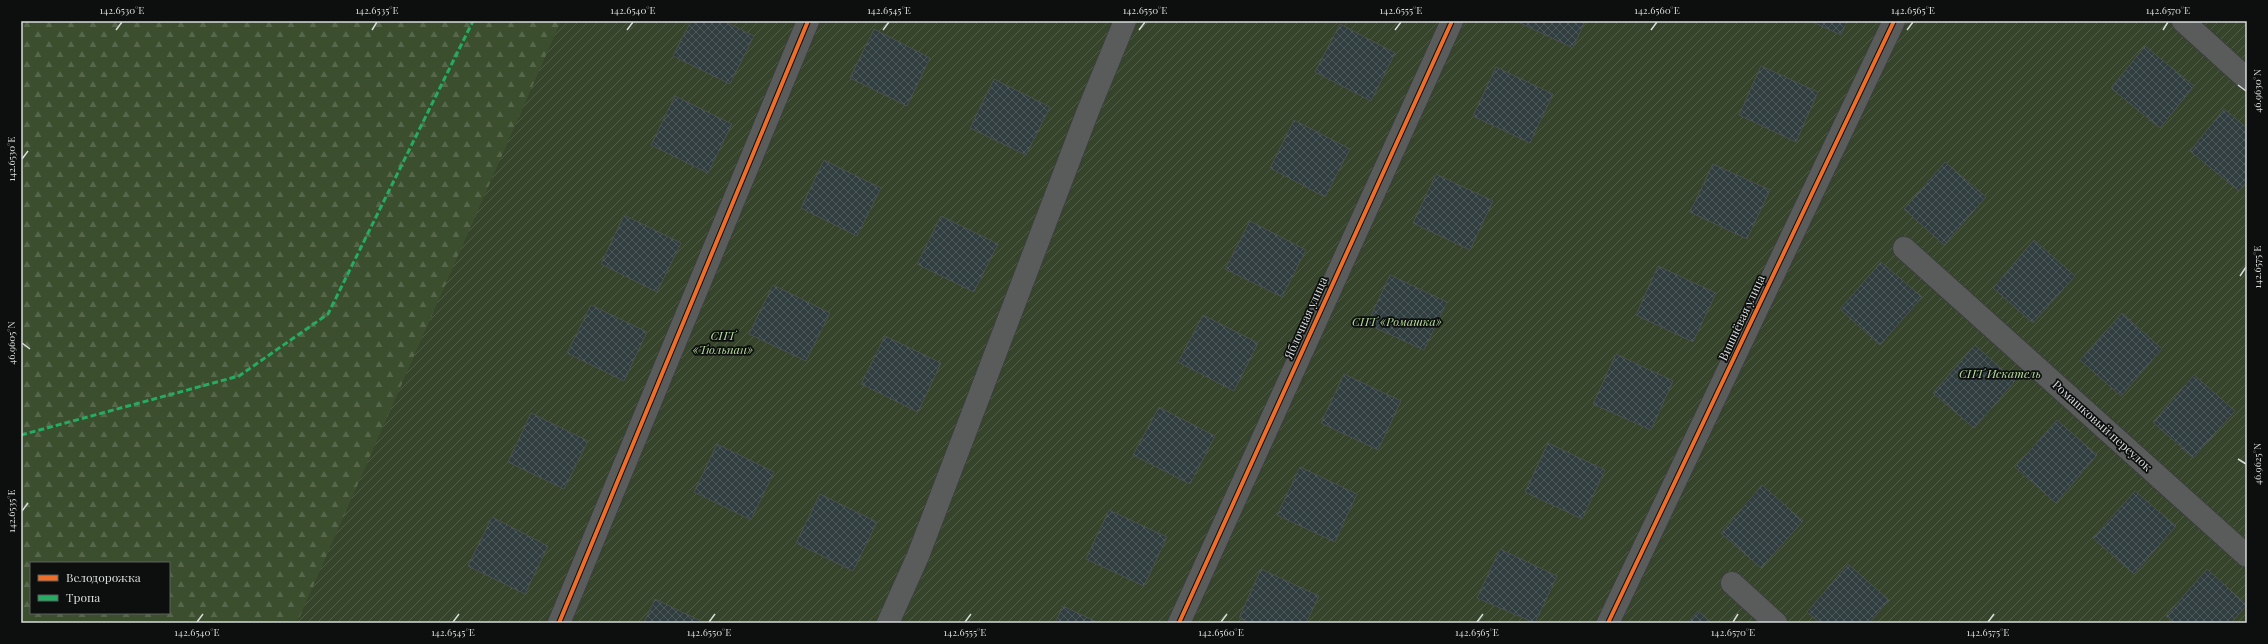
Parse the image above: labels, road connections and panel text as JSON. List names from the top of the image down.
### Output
{
  "streets": {
    "street": ["Яблочная улица", "Вишнёвая улица", "Ромашковый переулок"]
  },
  "parks": ["СНТ «Ромашка»", "СНТ «Тюльпан»", "СНТ Искатель"],
  "legend": ["Велодорожка", "Тропа"],
  "coordinates": [
    "142.6530°E",
    "142.6535°E",
    "142.6540°E",
    "142.6545°E",
    "142.6550°E",
    "142.6555°E",
    "142.6560°E",
    "142.6565°E",
    "142.6570°E",
    "46.9630°N",
    "142.6575°E",
    "46.9605°N",
    "46.9625°N"
  ]
}
